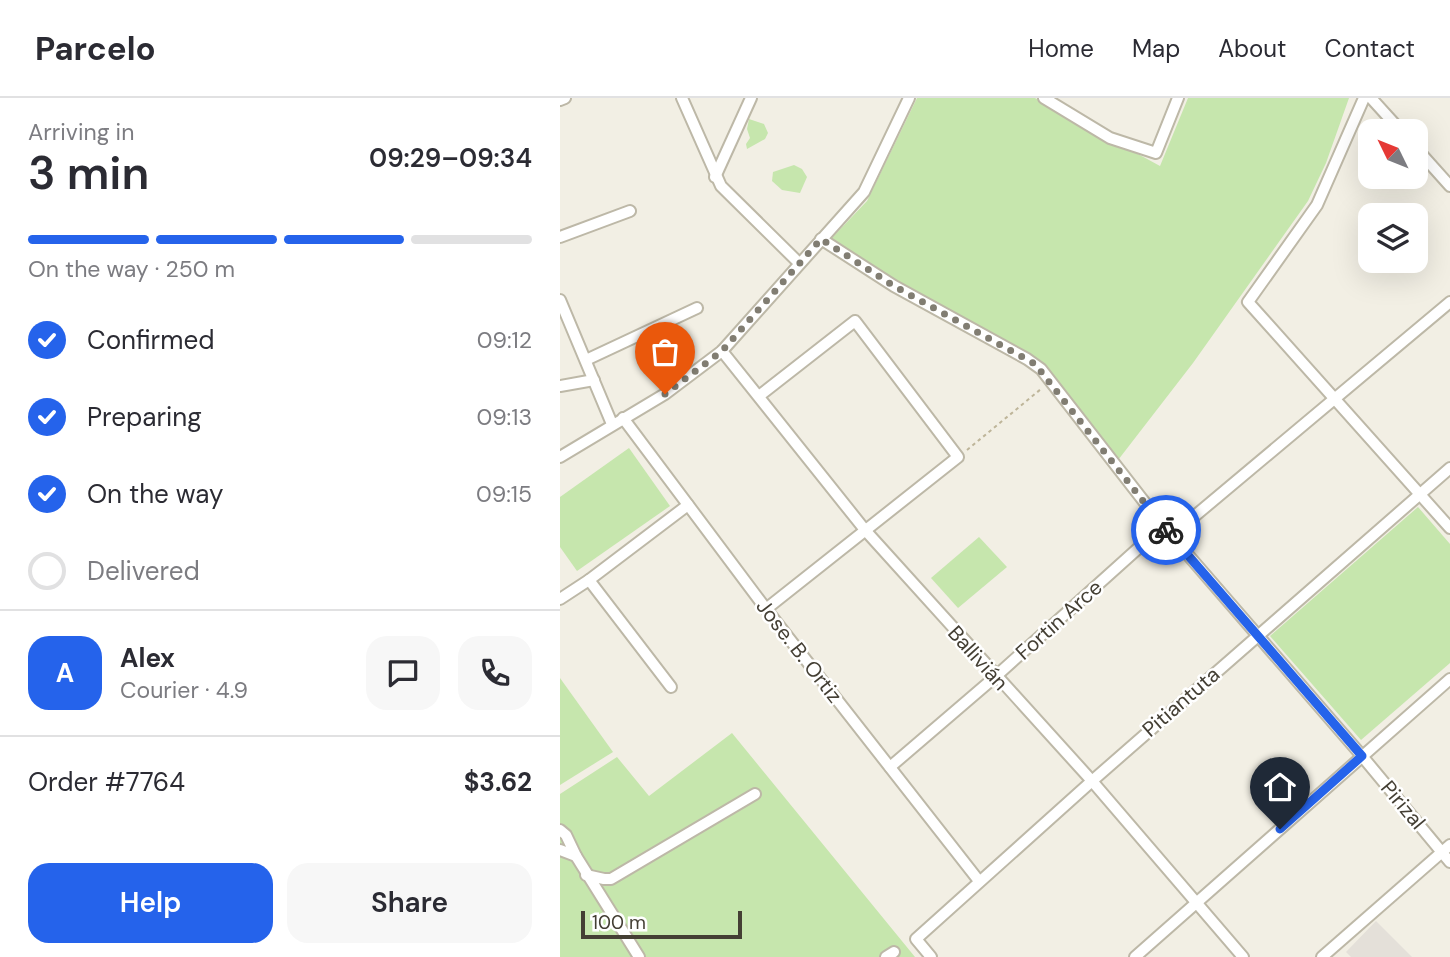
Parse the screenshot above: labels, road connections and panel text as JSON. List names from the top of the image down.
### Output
{
  "streets": {
    "street": [
      "Fortin Arce",
      "Jose. B. Ortiz",
      "Ballivián",
      "Pitiantuta",
      "Pirizal"
    ]
  },
  "crossings": [
    ["Fortin Arce", "Jose. B. Ortiz"],
    ["Fortin Arce", "Ballivián"],
    ["Fortin Arce", "Pirizal"],
    ["Jose. B. Ortiz", "Pitiantuta"],
    ["Ballivián", "Pitiantuta"],
    ["Pitiantuta", "Pirizal"]
  ],
  "scale_bar": "100 m",
  "north": "top left",
  "page": {
    "header": "Parcelo",
    "nav": [
      "Home",
      "Map",
      "About",
      "Contact"
    ],
    "heading": ["3 min", "Arriving in", "09:29–09:34"],
    "panel": [
      "Alex",
      "Courier · 4.9",
      "Order #7764",
      "$3.62"
    ],
    "bar": "On the way · 250 m",
    "list": [
      ["Confirmed", "09:12"],
      ["Preparing", "09:13"],
      ["On the way", "09:15"],
      "Delivered"
    ],
    "round": "A",
    "buttons": ["Help", "Share"],
    "scale": "100 m"
  }
}
